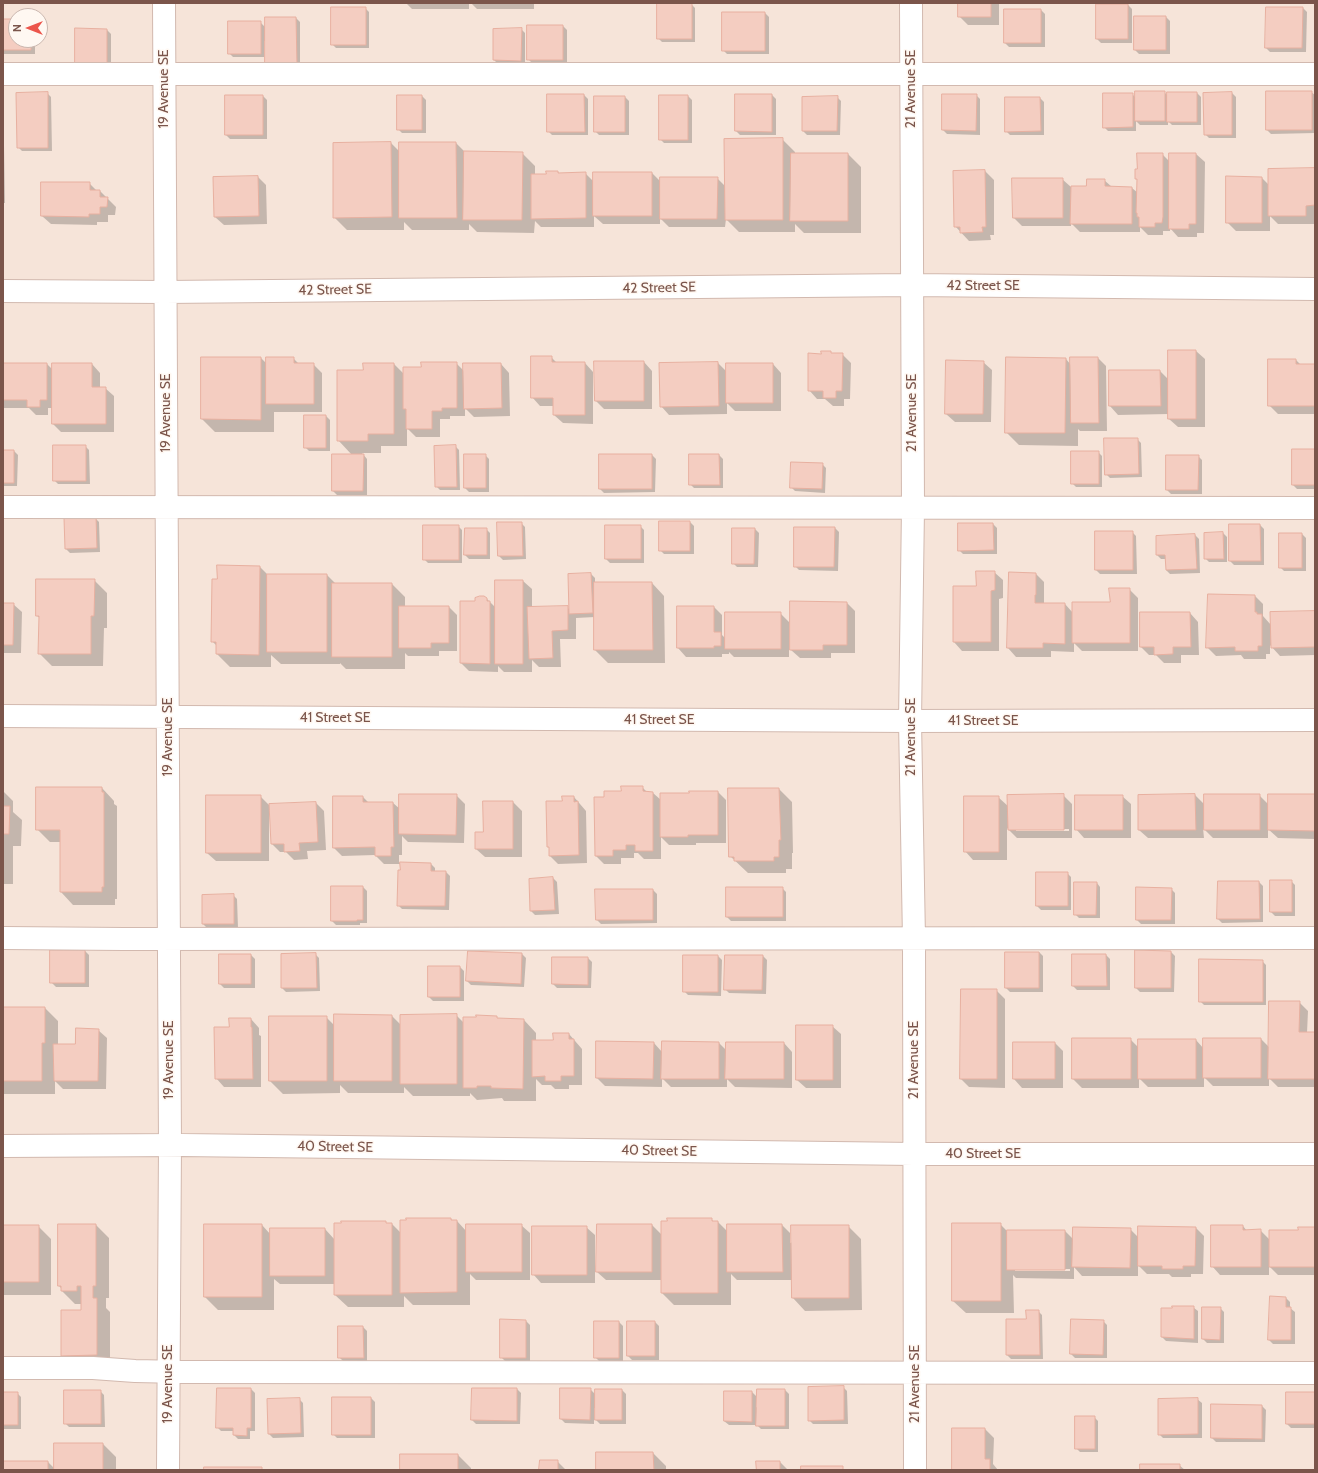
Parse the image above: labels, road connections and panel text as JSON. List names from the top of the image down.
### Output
{
  "streets": {
    "street": [
      "19 Avenue SE",
      "21 Avenue SE",
      "42 Street SE",
      "41 Street SE",
      "40 Street SE"
    ]
  },
  "crossings": [
    ["19 Avenue SE", "42 Street SE"],
    ["19 Avenue SE", "41 Street SE"],
    ["19 Avenue SE", "40 Street SE"],
    ["21 Avenue SE", "42 Street SE"],
    ["21 Avenue SE", "41 Street SE"],
    ["21 Avenue SE", "40 Street SE"]
  ],
  "north": "left"
}
